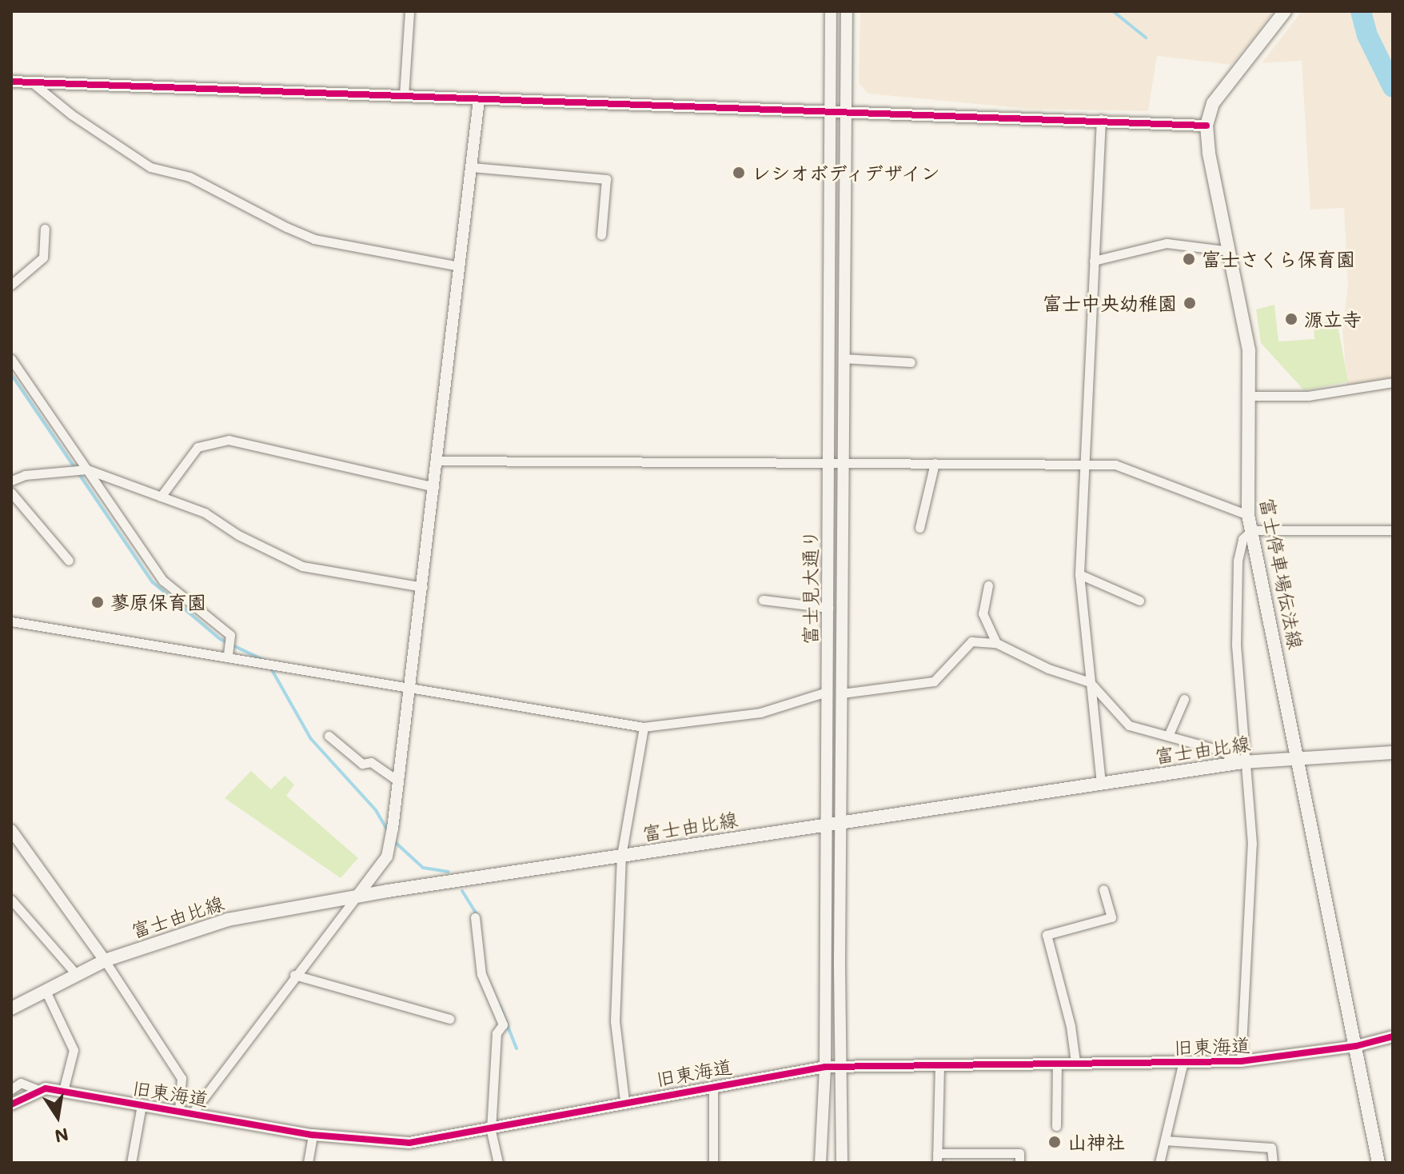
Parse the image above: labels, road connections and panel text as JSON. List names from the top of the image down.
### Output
{
  "streets": {
    "main road": ["富士停車場伝法線", "富士由比線"],
    "street": ["富士見大通り", "旧東海道"]
  },
  "crossings": [
    ["富士停車場伝法線", "富士由比線"],
    ["富士停車場伝法線", "旧東海道"],
    ["富士見大通り", "富士由比線"],
    ["富士見大通り", "旧東海道"]
  ],
  "places": [
    "レシオボディデザイン",
    "富士さくら保育園",
    "富士中央幼稚園",
    "源立寺",
    "蓼原保育園",
    "山神社"
  ],
  "north": "bottom"
}
